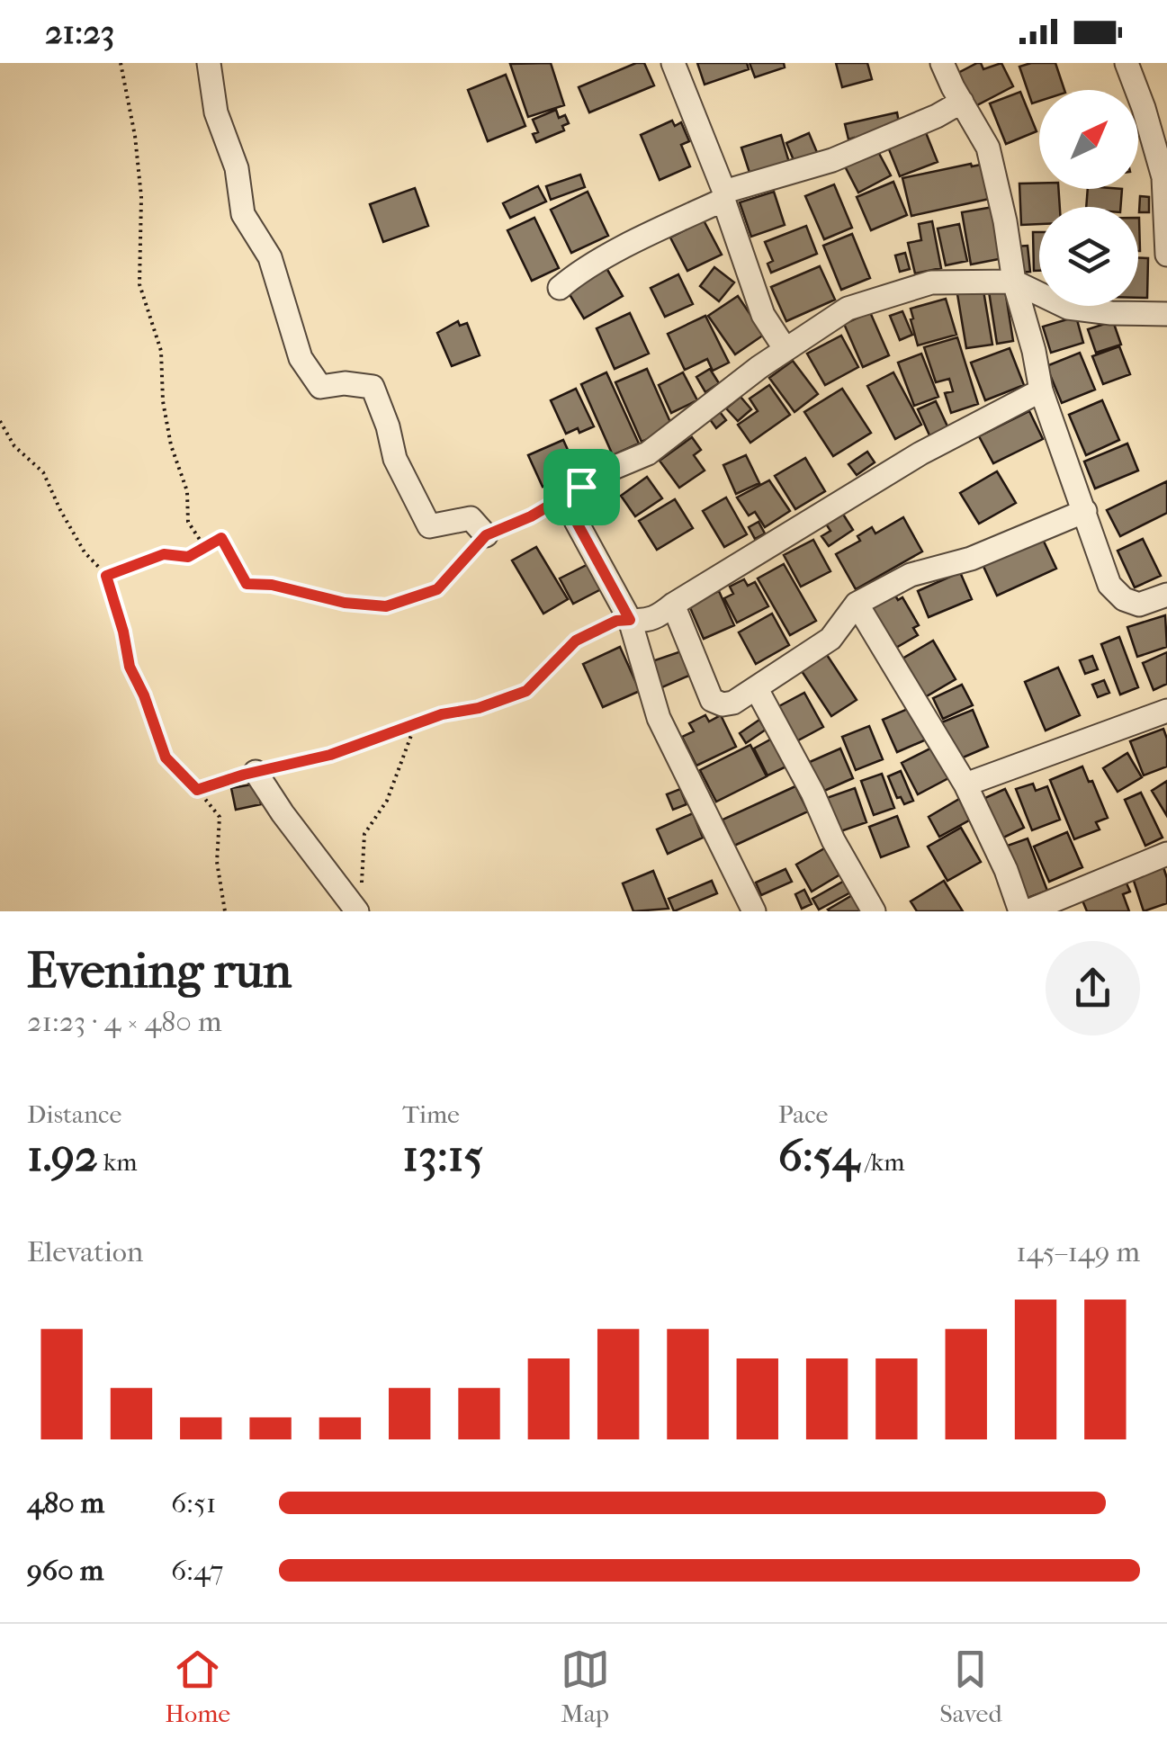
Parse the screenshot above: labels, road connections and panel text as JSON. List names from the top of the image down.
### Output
{
  "north": "top right",
  "page": {
    "status": "21:23",
    "heading": ["Evening run", "21:23 · 4 × 480 m"],
    "stats": [
      ["Distance", "1.92 km"],
      ["Time", "13:15"],
      ["Pace", "6:54 /km"]
    ],
    "chart": ["Elevation", "145–149 m"],
    "list": [
      {
        "name": "480 m",
        "note": "6:51"
      },
      {
        "name": "960 m",
        "note": "6:47"
      }
    ],
    "tabs": ["Home", "Map", "Saved"]
  }
}
